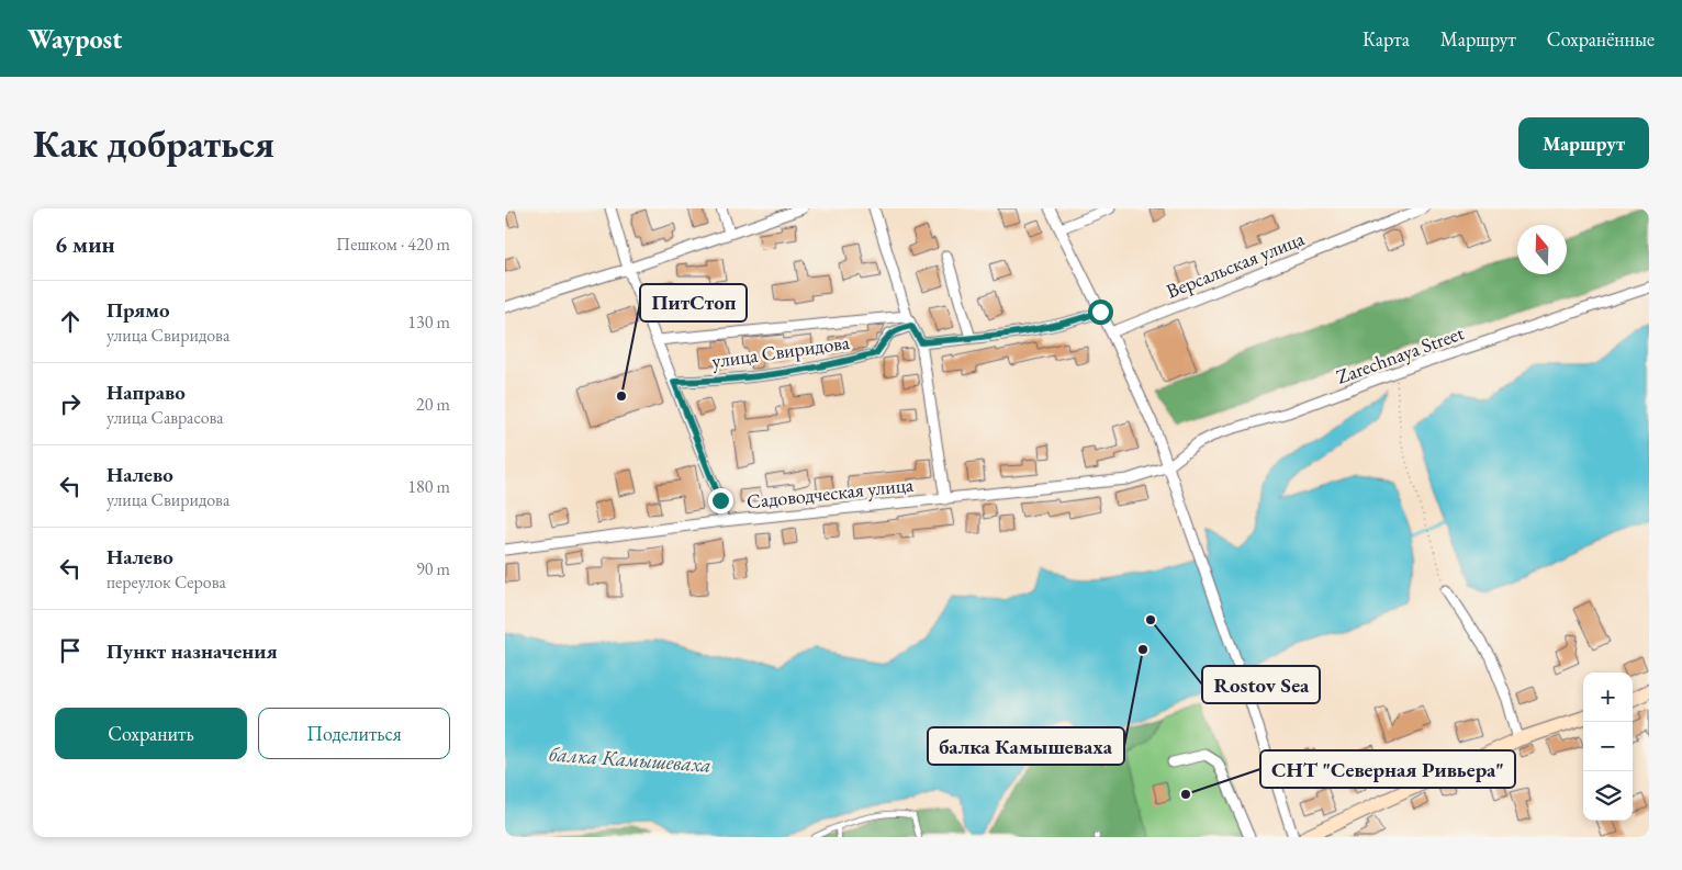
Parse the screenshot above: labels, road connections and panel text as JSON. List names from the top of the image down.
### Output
{
  "streets": {
    "street": [
      "Версальская улица",
      "улица Свиридова",
      "Zarechnaya Street",
      "Садоводческая улица"
    ]
  },
  "crossings": [
    ["Zarechnaya Street", "Садоводческая улица"]
  ],
  "water": ["балка Камышеваха"],
  "places": [
    "ПитСтоп",
    "Rostov Sea",
    "балка Камышеваха",
    "СНТ \"Северная Ривьера\""
  ],
  "north": "top",
  "page": {
    "header": "Waypost",
    "nav": ["Карта", "Маршрут", "Сохранённые"],
    "buttons": [
      "Маршрут",
      ["Сохранить", "Поделиться"]
    ],
    "title": "Как добраться",
    "heading": ["6 мин", "Пешком · 420 m"],
    "list": [
      ["Прямо", "улица Свиридова", "130 m"],
      ["Направо", "улица Саврасова", "20 m"],
      ["Налево", "улица Свиридова", "180 m"],
      ["Налево", "переулок Серова", "90 m"],
      "Пункт назначения"
    ],
    "map_buttons": ["+", "−"]
  }
}
